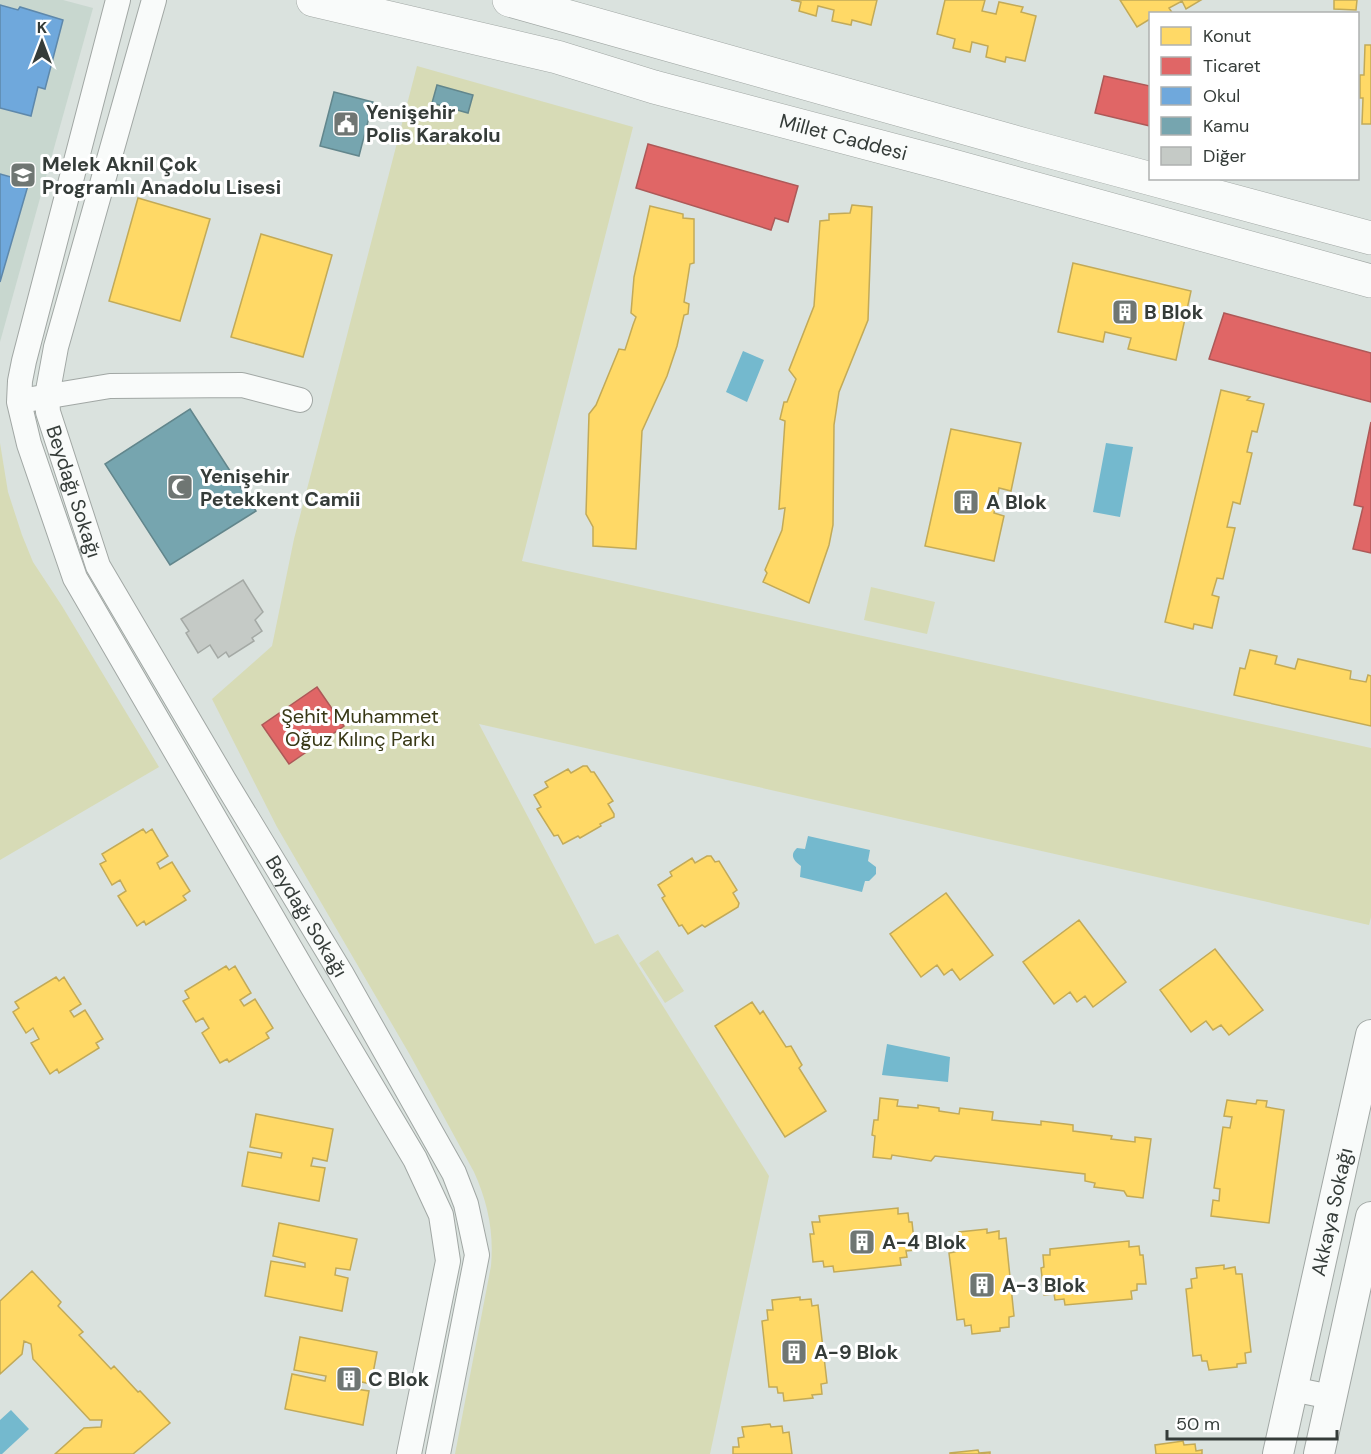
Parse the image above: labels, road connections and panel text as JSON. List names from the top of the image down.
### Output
{
  "streets": {
    "main road": ["Millet Caddesi"],
    "street": ["Beydağı Sokağı", "Akkaya Sokağı"]
  },
  "parks": ["Şehit Muhammet Oğuz Kılınç Parkı"],
  "places": {
    "public building": ["Yenişehir Polis Karakolu"],
    "school or university": ["Melek Aknil Çok Programlı Anadolu Lisesi"],
    "building": [
      "B Blok",
      "A Blok",
      "A-4 Blok",
      "A-3 Blok",
      "A-9 Blok",
      "C Blok"
    ],
    "mosque": ["Yenişehir Petekkent Camii"]
  },
  "legend": [
    "Konut",
    "Ticaret",
    "Okul",
    "Kamu",
    "Diğer"
  ],
  "scale_bar": "50 m",
  "north": "top"
}
